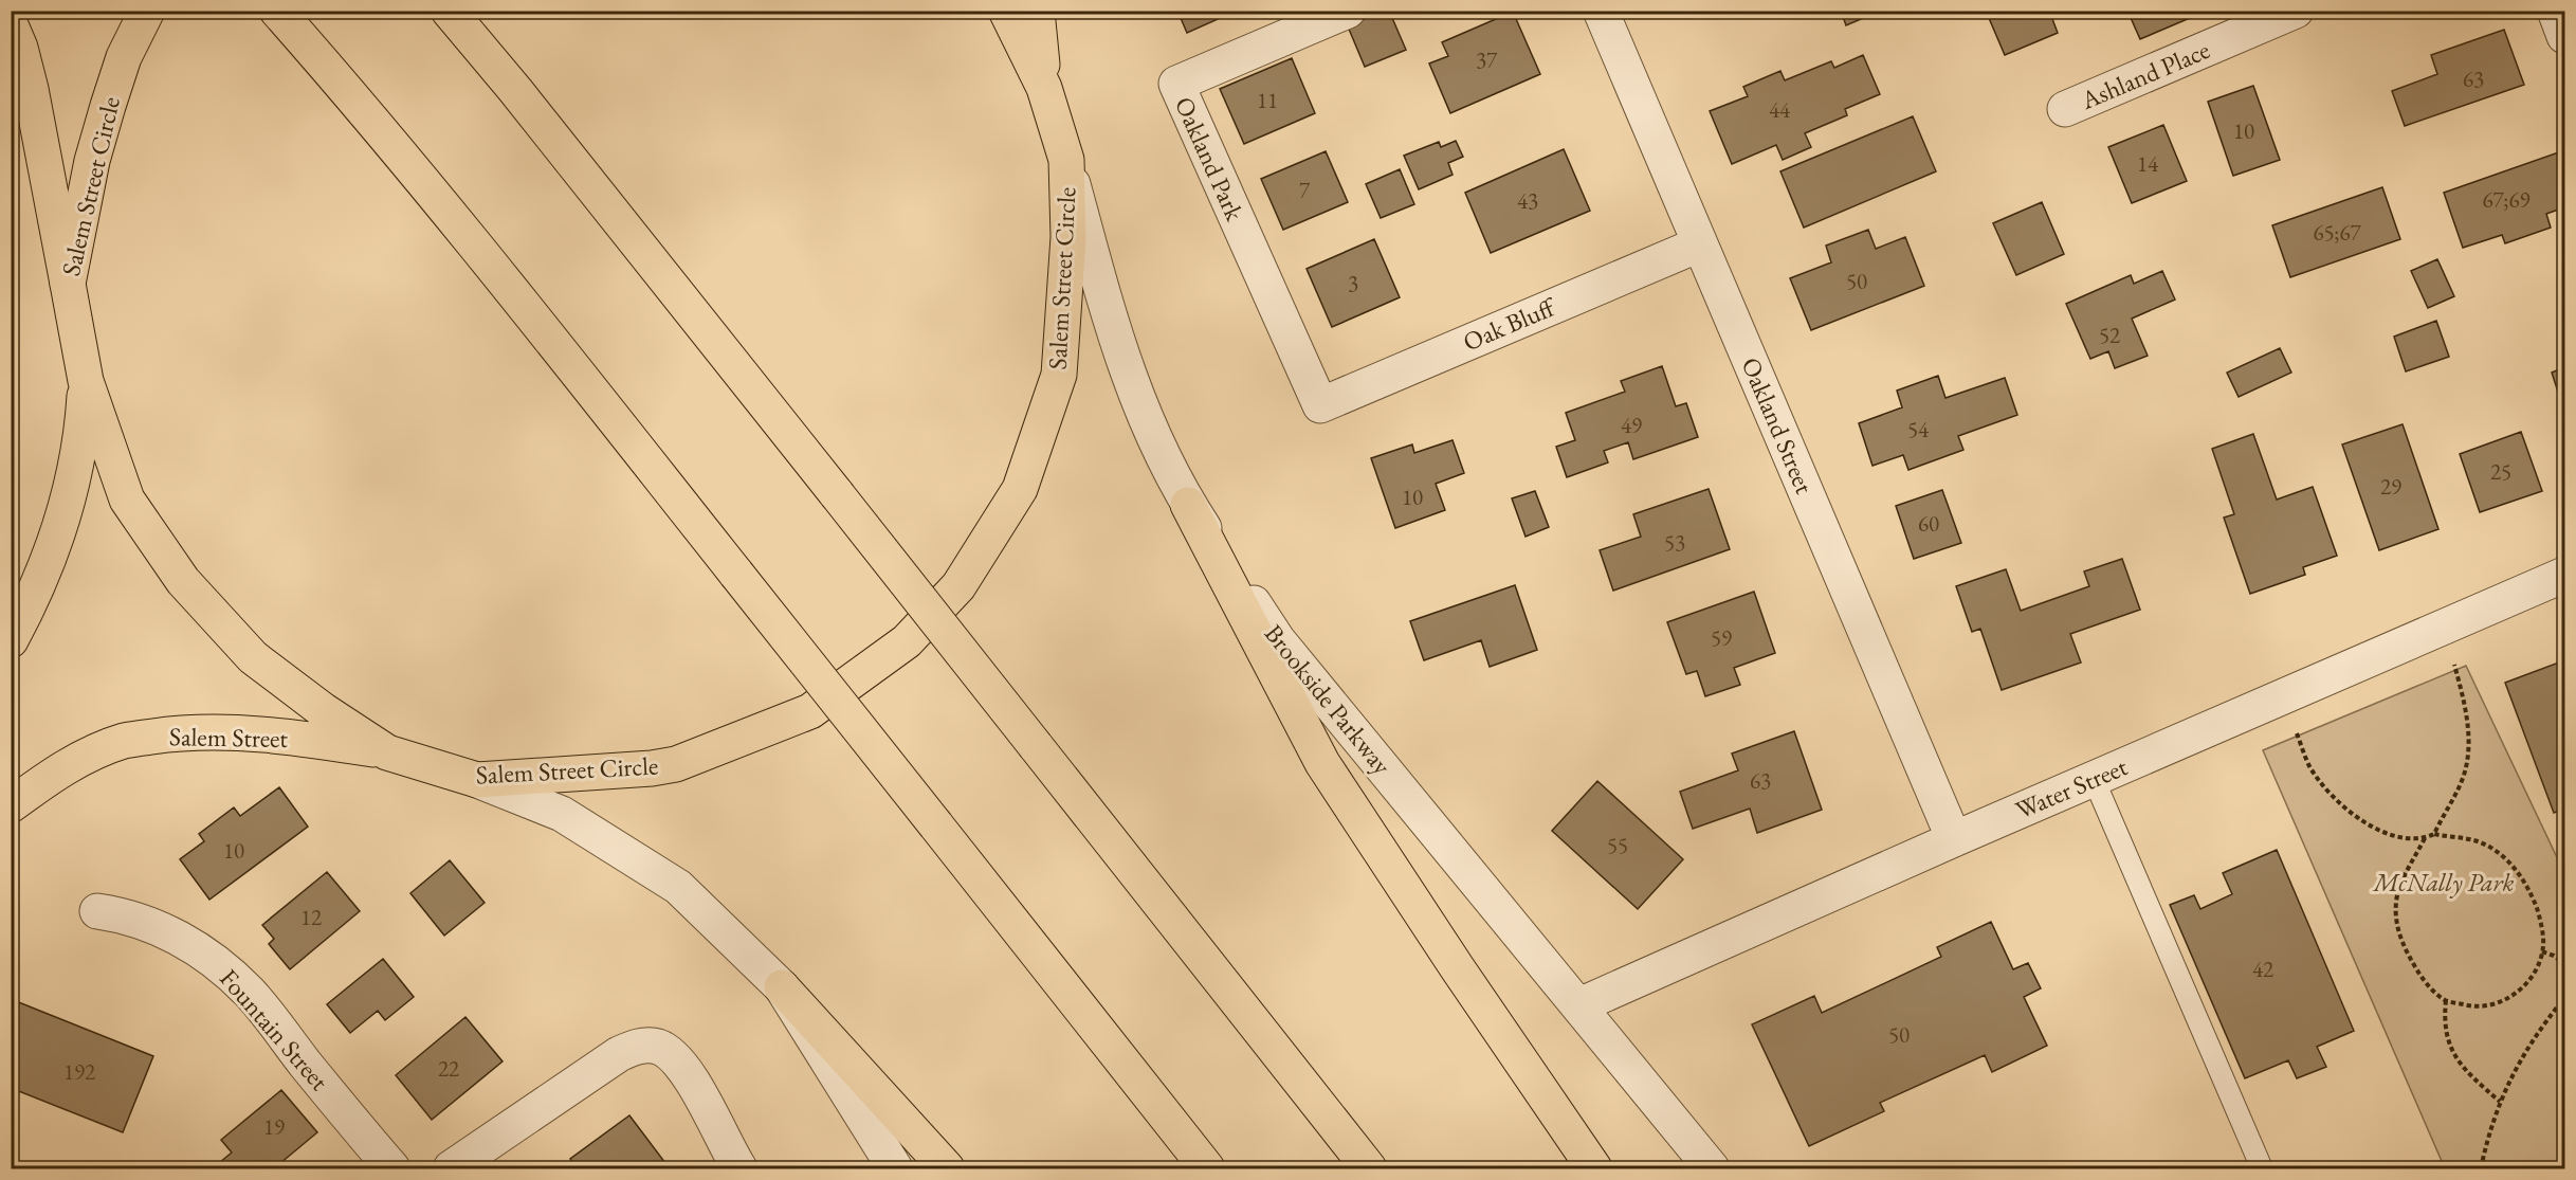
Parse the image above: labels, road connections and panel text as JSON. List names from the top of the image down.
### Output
{
  "streets": {
    "main road": ["Salem Street Circle", "Salem Street"],
    "street": [
      "Ashland Place",
      "Oakland Park",
      "Oak Bluff",
      "Oakland Street",
      "Brookside Parkway",
      "Water Street",
      "Fountain Street"
    ]
  },
  "crossings": [
    ["Oakland Park", "Oak Bluff"],
    ["Salem Street Circle", "Brookside Parkway"],
    ["Salem Street Circle", "Salem Street"],
    ["Oak Bluff", "Oakland Street"],
    ["Oakland Street", "Water Street"],
    ["Brookside Parkway", "Water Street"]
  ],
  "parks": ["McNally Park"],
  "house_numbers": [
    "37",
    "63",
    "11",
    "44",
    "10",
    "14",
    "7",
    "67;69",
    "43",
    "65;67",
    "50",
    "3",
    "52",
    "49",
    "54",
    "25",
    "29",
    "10",
    "60",
    "53",
    "59",
    "63",
    "55",
    "10",
    "12",
    "42",
    "50",
    "22",
    "192",
    "19"
  ]
}
